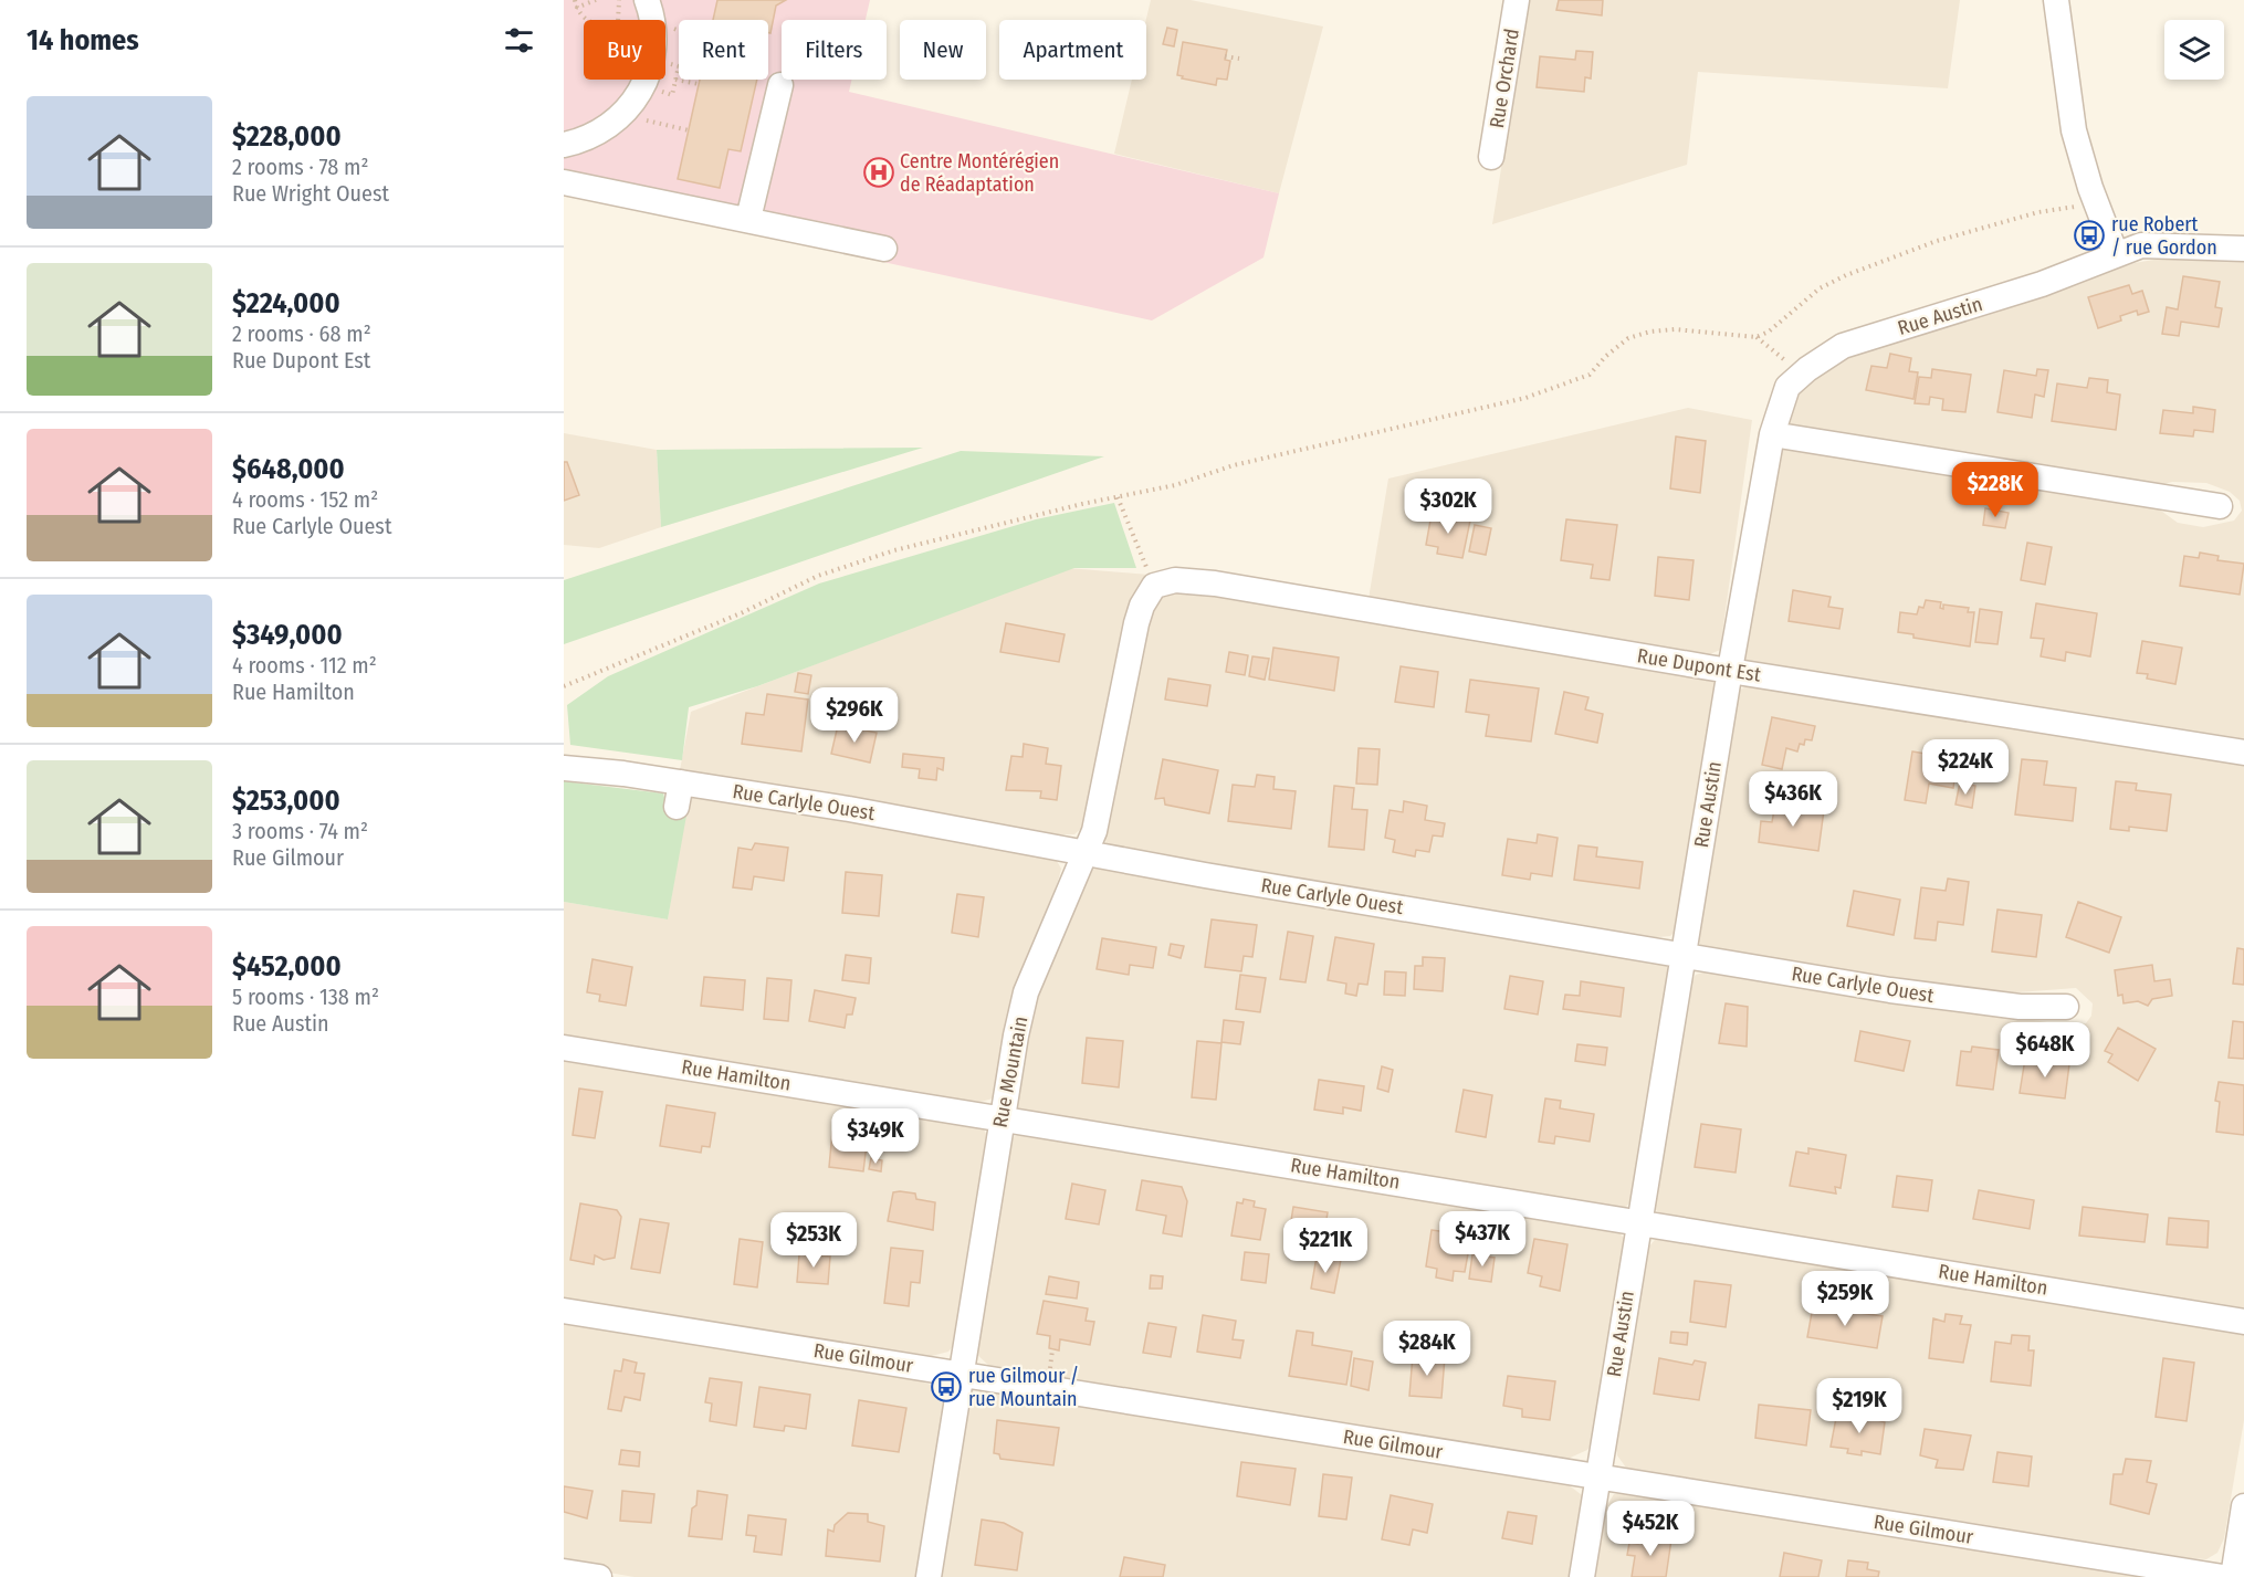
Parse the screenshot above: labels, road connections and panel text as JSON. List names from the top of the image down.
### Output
{
  "streets": {
    "street": [
      "Rue Orchard",
      "Rue Austin",
      "Rue Dupont Est",
      "Rue Carlyle Ouest",
      "Rue Mountain",
      "Rue Hamilton",
      "Rue Gilmour"
    ]
  },
  "crossings": [
    ["Rue Austin", "Rue Dupont Est"],
    ["Rue Austin", "Rue Carlyle Ouest"],
    ["Rue Austin", "Rue Hamilton"],
    ["Rue Austin", "Rue Gilmour"],
    ["Rue Dupont Est", "Rue Mountain"],
    ["Rue Carlyle Ouest", "Rue Mountain"],
    ["Rue Mountain", "Rue Hamilton"],
    ["Rue Mountain", "Rue Gilmour"]
  ],
  "places": {
    "hospital": ["Centre Montérégien de Réadaptation"],
    "bus stop": ["rue Robert / rue Gordon", "rue Gilmour / rue Mountain"]
  },
  "page": {
    "heading": "14 homes",
    "chip": [
      "Buy",
      "Rent",
      "Filters",
      "New",
      "Apartment"
    ],
    "list": [
      {
        "name": "$228,000",
        "note": "2 rooms · 78 m² · Rue Wright Ouest"
      },
      {
        "name": "$224,000",
        "note": "2 rooms · 68 m² · Rue Dupont Est"
      },
      {
        "name": "$648,000",
        "note": "4 rooms · 152 m² · Rue Carlyle Ouest"
      },
      {
        "name": "$349,000",
        "note": "4 rooms · 112 m² · Rue Hamilton"
      },
      {
        "name": "$253,000",
        "note": "3 rooms · 74 m² · Rue Gilmour"
      },
      {
        "name": "$452,000",
        "note": "5 rooms · 138 m² · Rue Austin"
      }
    ],
    "price": [
      "$228K",
      "$302K",
      "$296K",
      "$224K",
      "$436K",
      "$648K",
      "$349K",
      "$437K",
      "$253K",
      "$221K",
      "$259K",
      "$284K",
      "$219K",
      "$452K"
    ]
  }
}
